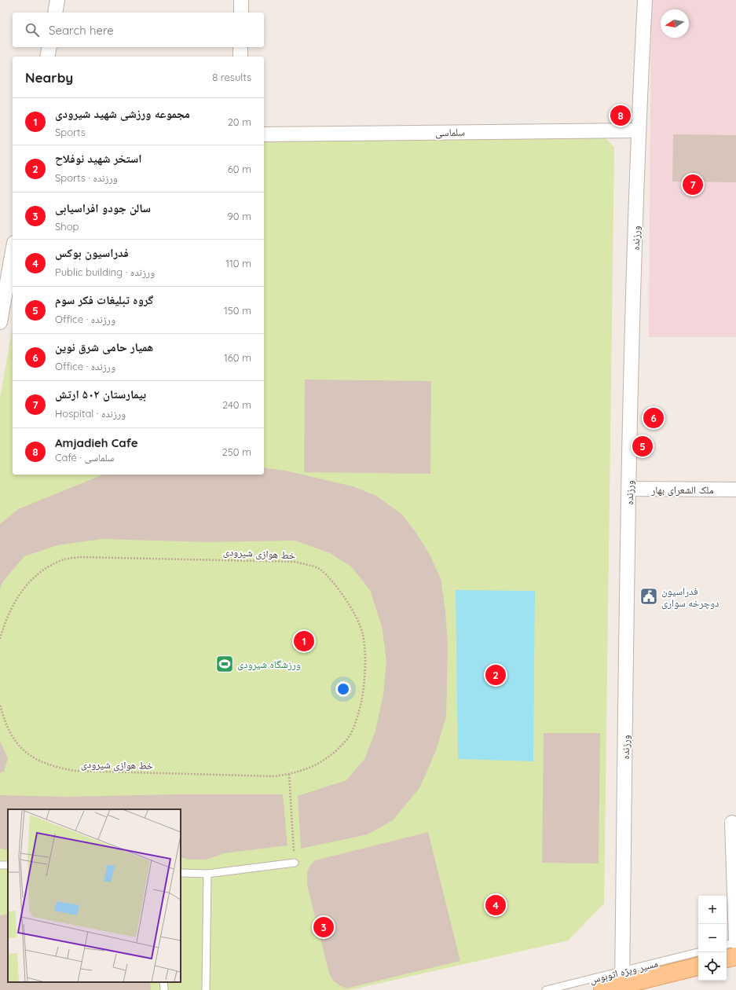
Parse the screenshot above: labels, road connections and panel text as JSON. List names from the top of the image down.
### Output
{
  "streets": {
    "street": ["سلماسی", "ورزنده", "ملک الشعرای بهار"],
    "lane": ["مسیر ویژه اتوبوس"],
    "path": ["خط هوازی شیرودی"]
  },
  "crossings": [
    ["سلماسی", "ورزنده"],
    ["ورزنده", "ملک الشعرای بهار"],
    ["ورزنده", "مسیر ویژه اتوبوس"]
  ],
  "places": {
    "public building": ["فدراسیون دوچرخه سواری"],
    "sports": ["ورزشگاه شیرودی"]
  },
  "north": "left",
  "page": {
    "search": "Search here",
    "heading": ["Nearby", "8 results"],
    "list": [
      {
        "mark": "1",
        "name": "مجموعه ورزشی شهید شیرودی",
        "note": "Sports",
        "value": "20 m"
      },
      {
        "mark": "2",
        "name": "استخر شهید نوفلاح",
        "note": "Sports · ورزنده",
        "value": "60 m"
      },
      {
        "mark": "3",
        "name": "سالن جودو افراسیابی",
        "note": "Shop",
        "value": "90 m"
      },
      {
        "mark": "4",
        "name": "فدراسیون بوکس",
        "note": "Public building · ورزنده",
        "value": "110 m"
      },
      {
        "mark": "5",
        "name": "گروه تبلیغات فکر سوم",
        "note": "Office · ورزنده",
        "value": "150 m"
      },
      {
        "mark": "6",
        "name": "همیار حامی شرق نوین",
        "note": "Office · ورزنده",
        "value": "160 m"
      },
      {
        "mark": "7",
        "name": "بیمارستان ۵۰۲ ارتش",
        "note": "Hospital · ورزنده",
        "value": "240 m"
      },
      {
        "mark": "8",
        "name": "Amjadieh Cafe",
        "note": "Café · سلماسی",
        "value": "250 m"
      }
    ],
    "pins": [
      "8",
      "7",
      "6",
      "5",
      "1",
      "2",
      "4",
      "3"
    ],
    "map_buttons": ["+", "−"]
  }
}
